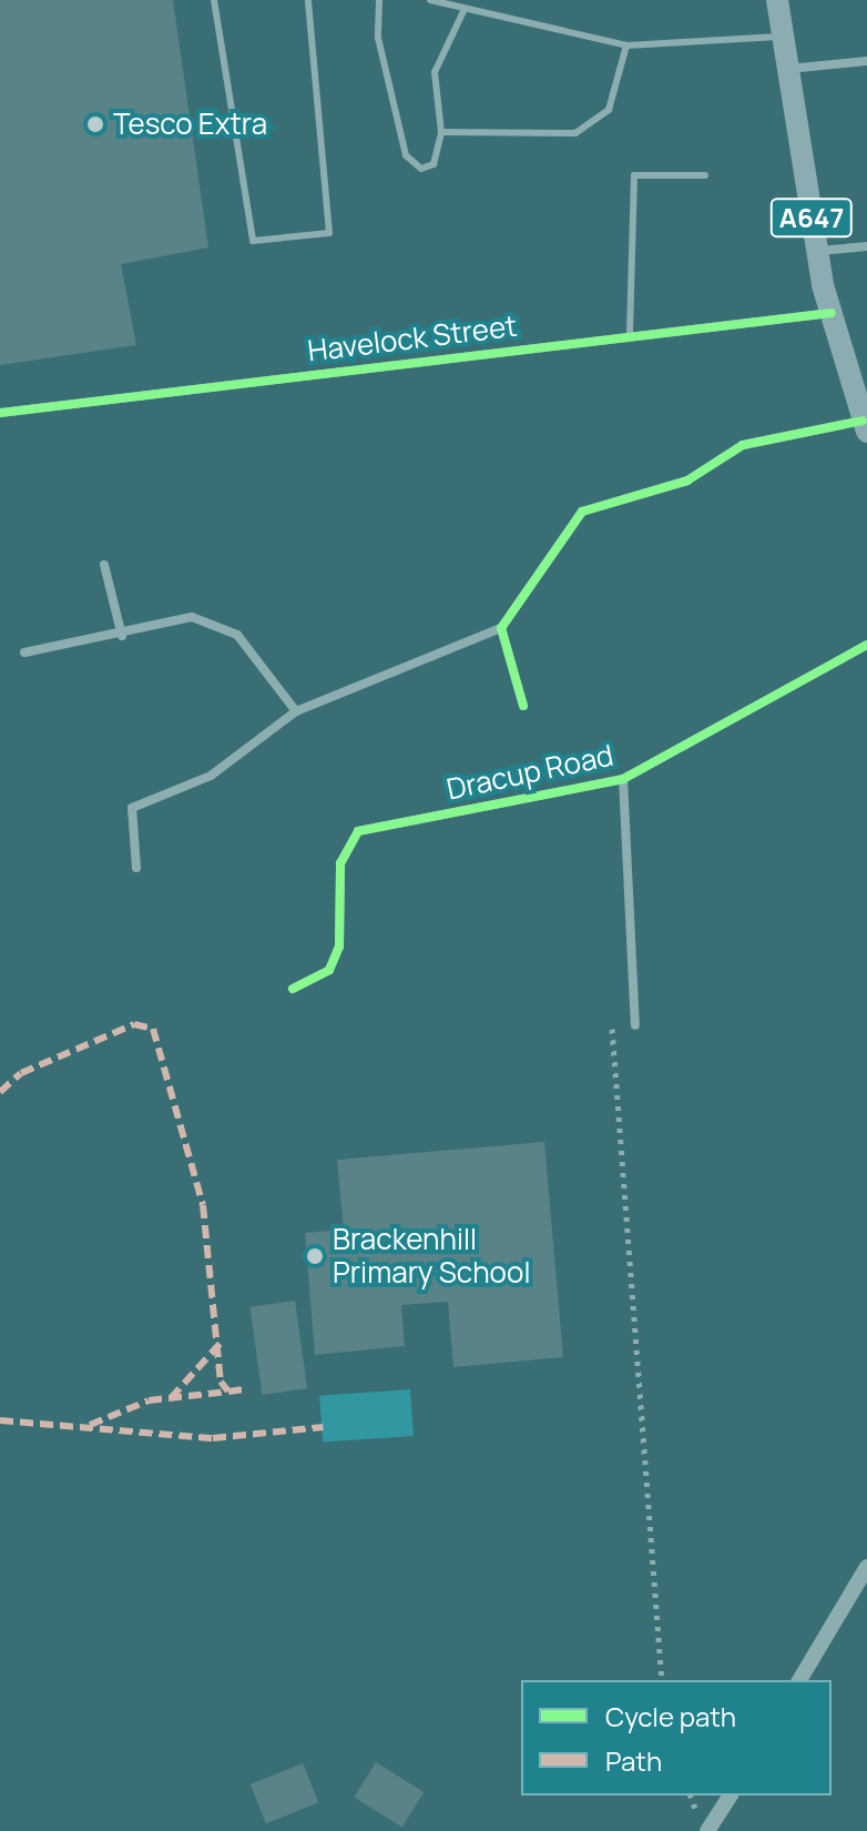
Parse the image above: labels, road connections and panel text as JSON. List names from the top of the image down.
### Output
{
  "streets": {
    "main road": ["A647"],
    "street": ["Havelock Street", "Dracup Road"]
  },
  "crossings": [
    ["A647", "Havelock Street"]
  ],
  "places": ["Tesco Extra", "Brackenhill Primary School"],
  "legend": ["Cycle path", "Path"]
}
